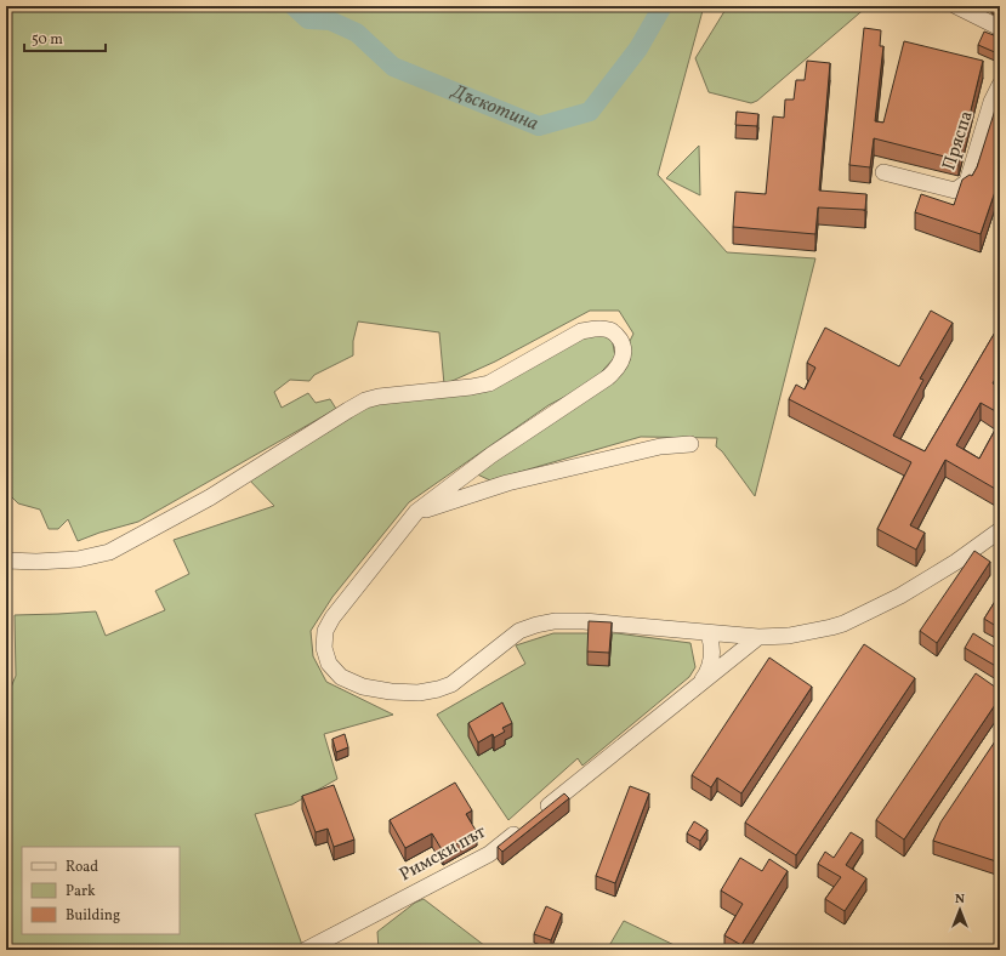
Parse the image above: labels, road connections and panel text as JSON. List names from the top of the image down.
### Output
{
  "streets": {
    "street": ["Пряспа", "Римски път"]
  },
  "water": ["Дъскотина"],
  "legend": ["Road", "Park", "Building"],
  "scale_bar": "50 m",
  "north": "top"
}
